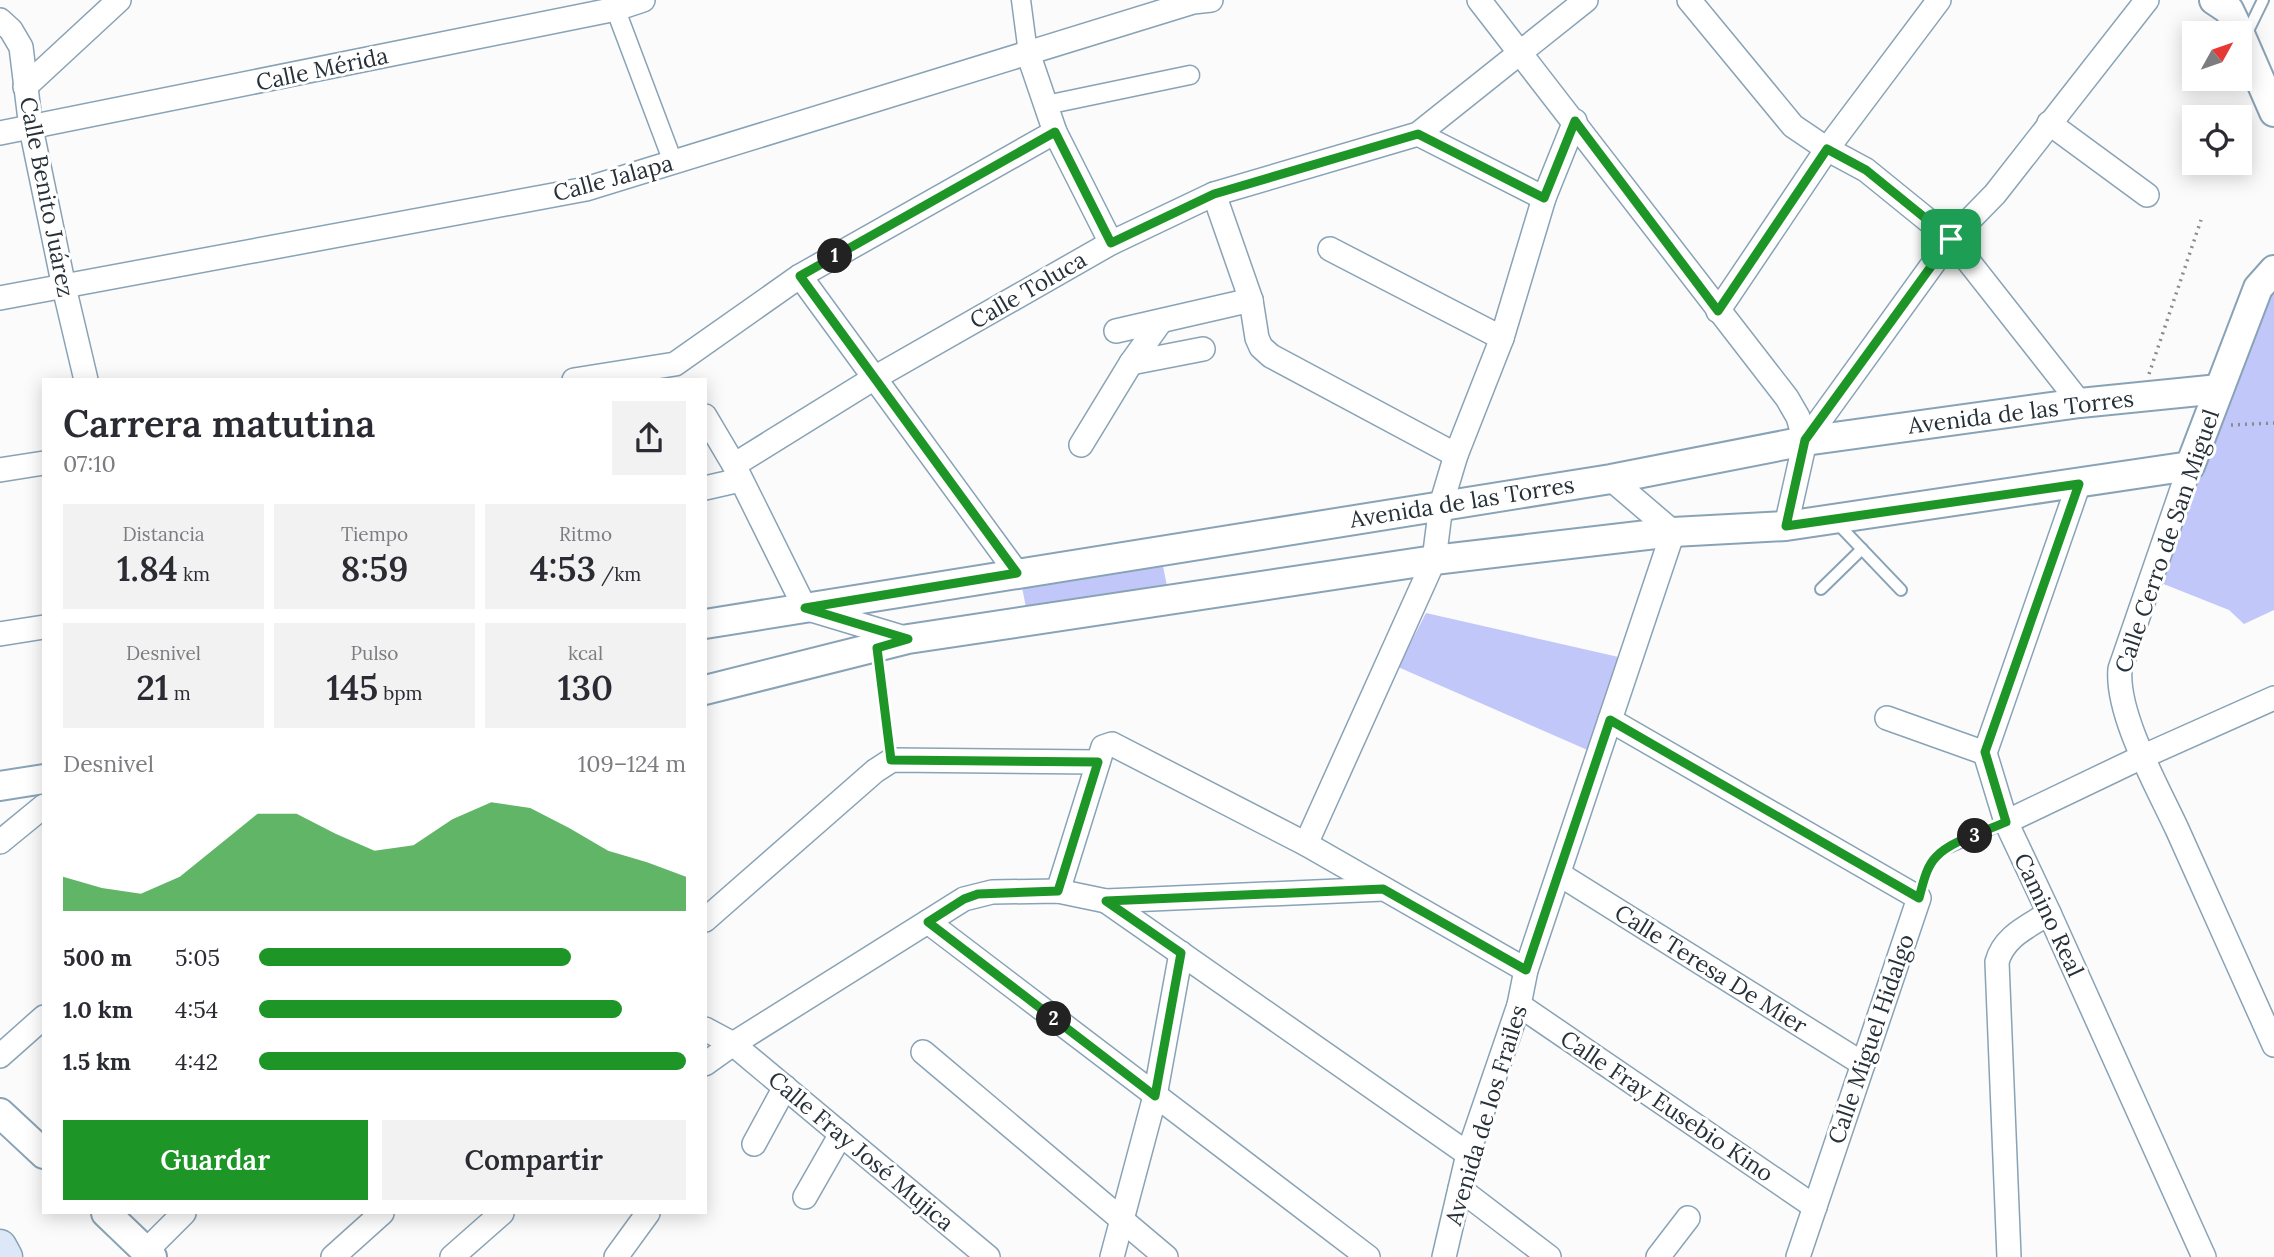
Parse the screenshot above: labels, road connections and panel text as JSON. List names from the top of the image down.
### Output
{
  "streets": {
    "street": [
      "Calle Mérida",
      "Calle Jalapa",
      "Calle Benito Juárez",
      "Calle Toluca",
      "Avenida de las Torres",
      "Calle Cerro de San Miguel",
      "Camino Real",
      "Calle Teresa De Mier",
      "Calle Miguel Hidalgo",
      "Calle Fray Eusebio Kino",
      "Avenida de los Frailes",
      "Calle Fray José Mujica"
    ]
  },
  "crossings": [
    ["Calle Mérida", "Calle Benito Juárez"],
    ["Calle Jalapa", "Calle Benito Juárez"],
    ["Avenida de las Torres", "Calle Cerro de San Miguel"],
    ["Calle Teresa De Mier", "Calle Miguel Hidalgo"],
    ["Calle Teresa De Mier", "Avenida de los Frailes"],
    ["Calle Miguel Hidalgo", "Calle Fray Eusebio Kino"],
    ["Calle Fray Eusebio Kino", "Avenida de los Frailes"]
  ],
  "north": "top right",
  "page": {
    "pins": ["1", "3", "2"],
    "heading": ["Carrera matutina", "07:10"],
    "stats": [
      ["Distancia", "1.84 km"],
      ["Tiempo", "8:59"],
      ["Ritmo", "4:53 /km"],
      ["Desnivel", "21 m"],
      ["Pulso", "145 bpm"],
      ["kcal", "130"]
    ],
    "chart": ["Desnivel", "109–124 m"],
    "list": [
      {
        "name": "500 m",
        "note": "5:05"
      },
      {
        "name": "1.0 km",
        "note": "4:54"
      },
      {
        "name": "1.5 km",
        "note": "4:42"
      }
    ],
    "buttons": ["Guardar", "Compartir"]
  }
}
